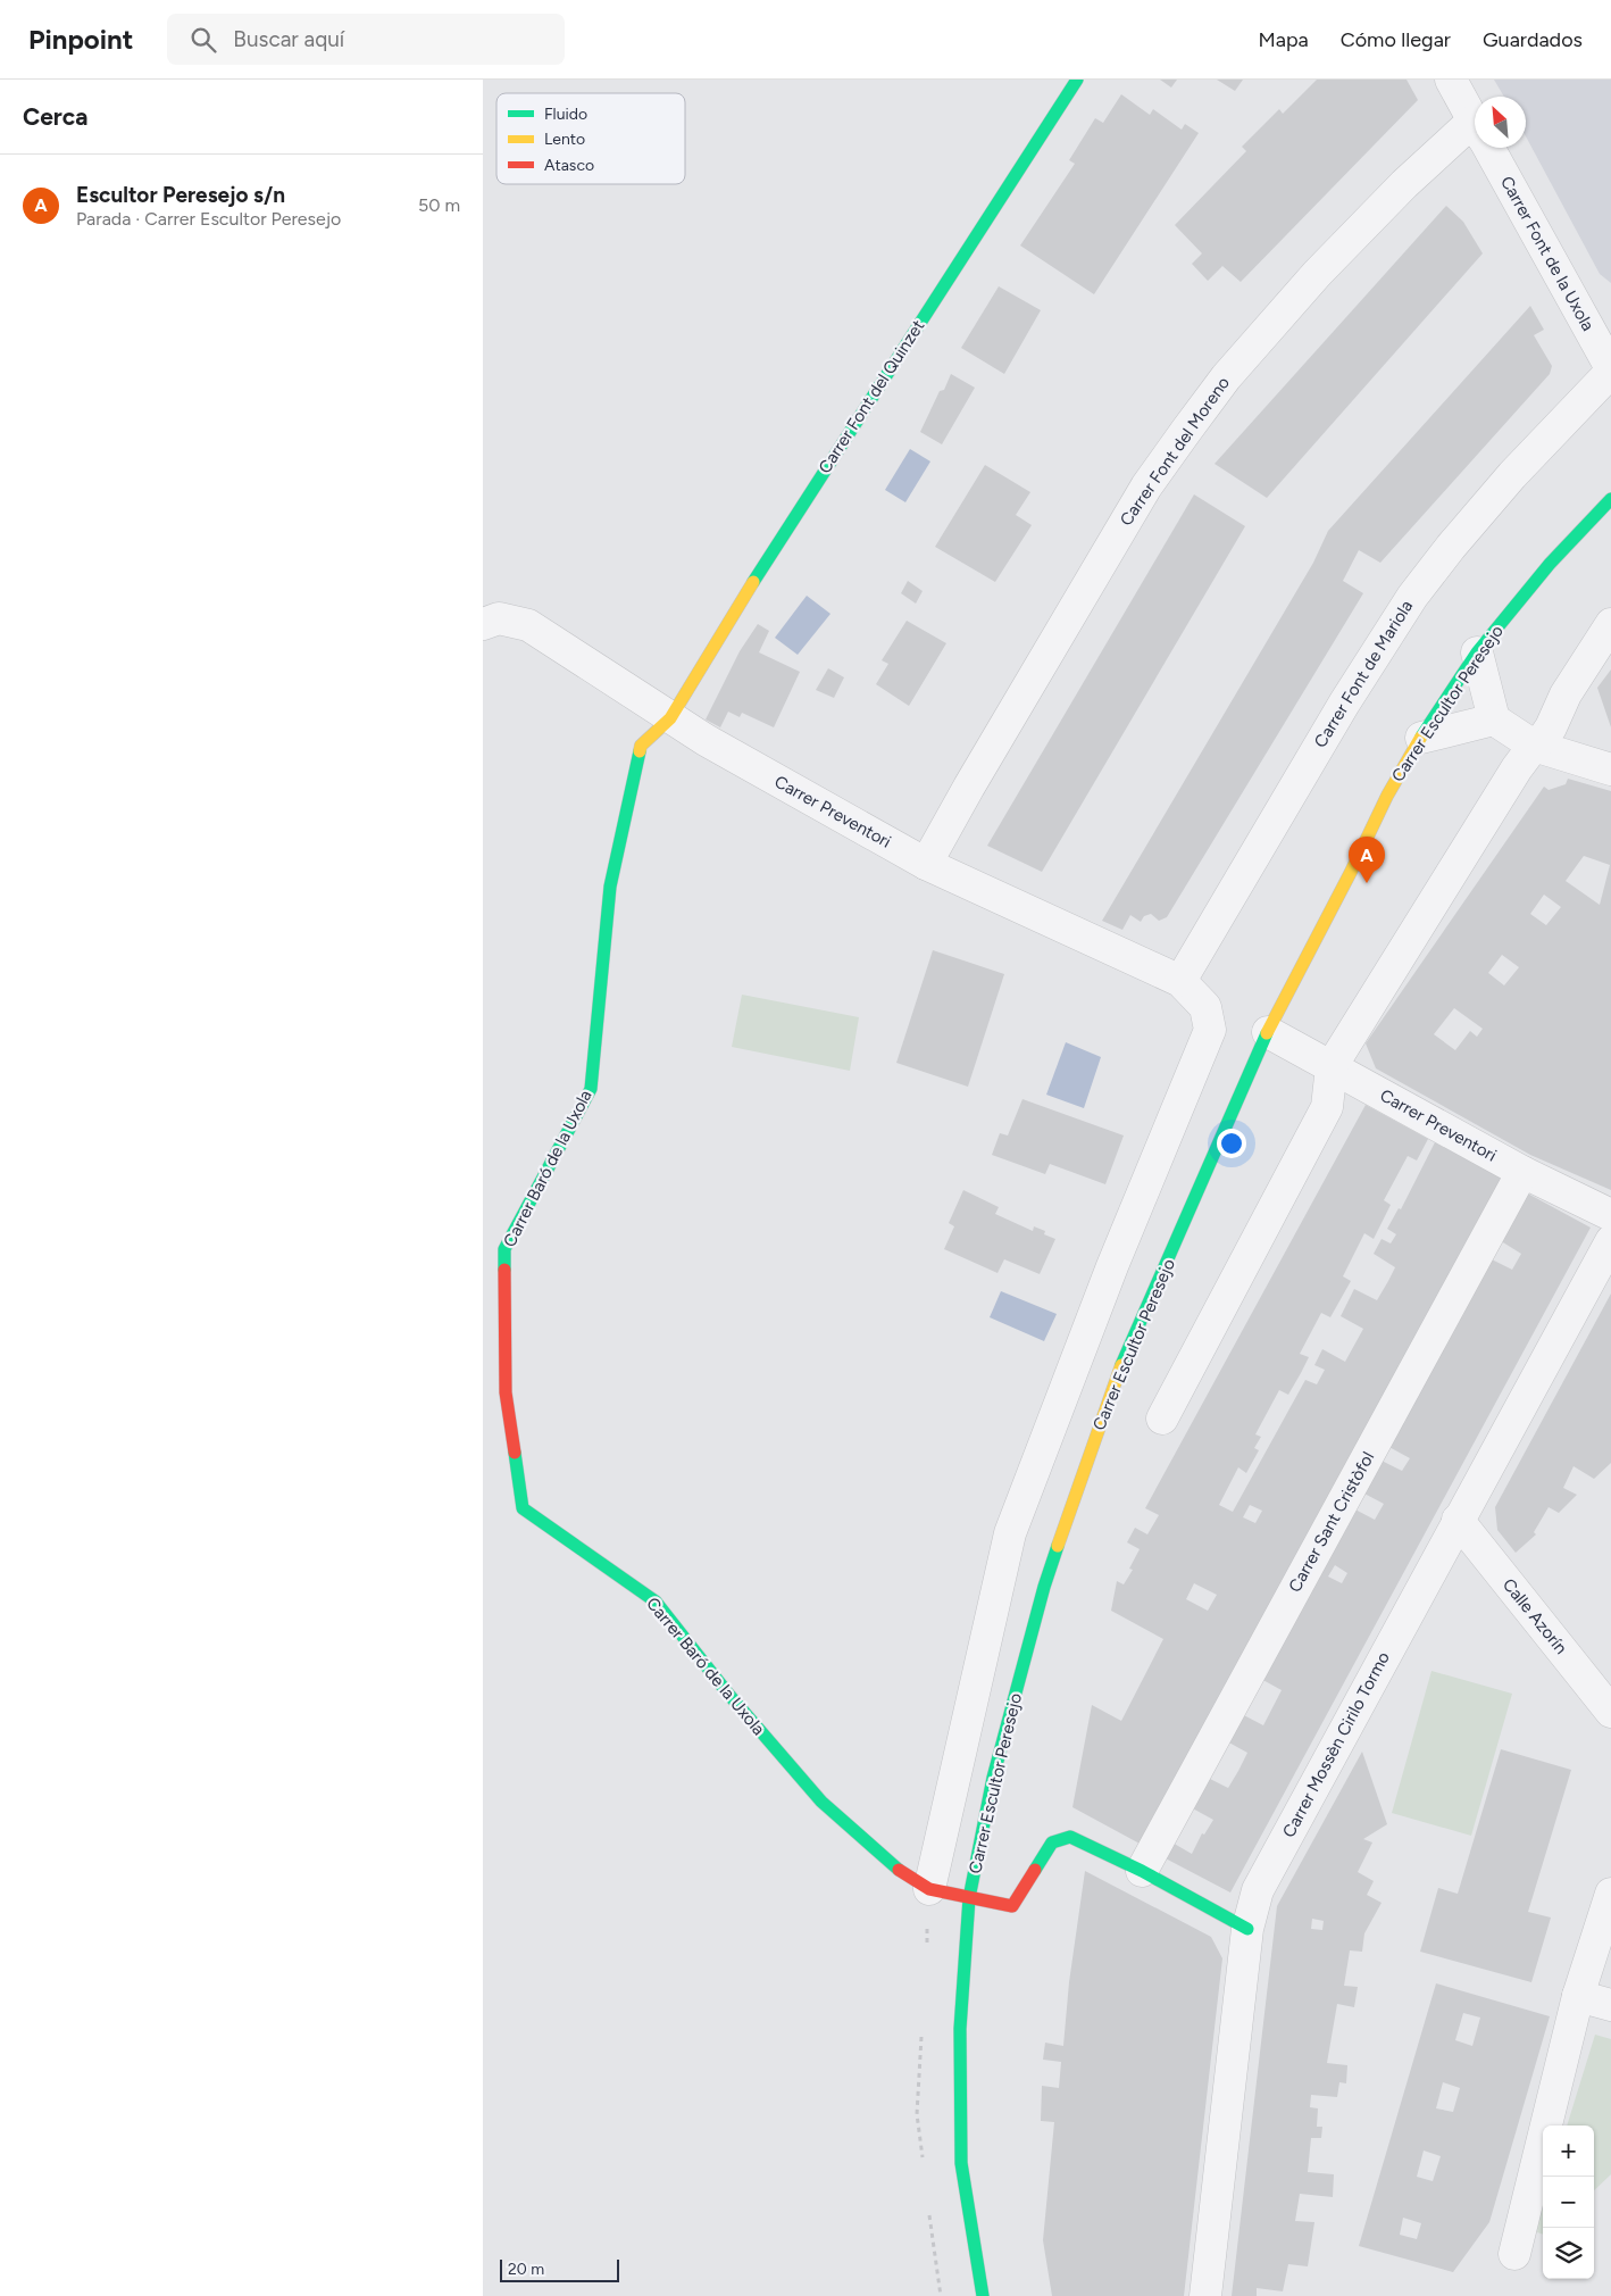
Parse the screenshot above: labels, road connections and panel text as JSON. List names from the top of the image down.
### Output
{
  "streets": {
    "street": [
      "Carrer Font de la Uxola",
      "Carrer Font del Quinzet",
      "Carrer Font del Moreno",
      "Carrer Font de Mariola",
      "Carrer Escultor Peresejo",
      "Carrer Preventori",
      "Carrer Baró de la Uxola",
      "Carrer Sant Cristòfol",
      "Calle Azorín",
      "Carrer Mossèn Cirilo Tormo"
    ]
  },
  "crossings": [
    ["Carrer Font de la Uxola", "Carrer Font de Mariola"],
    ["Carrer Font del Quinzet", "Carrer Preventori"],
    ["Carrer Font del Quinzet", "Carrer Baró de la Uxola"],
    ["Carrer Font del Moreno", "Carrer Preventori"],
    ["Carrer Font de Mariola", "Carrer Preventori"],
    ["Carrer Escultor Peresejo", "Carrer Preventori"],
    ["Carrer Escultor Peresejo", "Carrer Baró de la Uxola"],
    ["Carrer Preventori", "Carrer Baró de la Uxola"],
    ["Carrer Preventori", "Carrer Sant Cristòfol"],
    ["Carrer Baró de la Uxola", "Carrer Sant Cristòfol"],
    ["Calle Azorín", "Carrer Mossèn Cirilo Tormo"]
  ],
  "legend": ["Fluido", "Lento", "Atasco"],
  "scale_bar": "20 m",
  "north": "top left",
  "page": {
    "header": "Pinpoint",
    "search": "Buscar aquí",
    "nav": ["Mapa", "Cómo llegar", "Guardados"],
    "heading": "Cerca",
    "list": [
      {
        "mark": "A",
        "name": "Escultor Peresejo s/n",
        "note": "Parada · Carrer Escultor Peresejo",
        "value": "50 m"
      }
    ],
    "pins": "A",
    "map_buttons": ["+", "−"],
    "scale": "20 m"
  }
}
